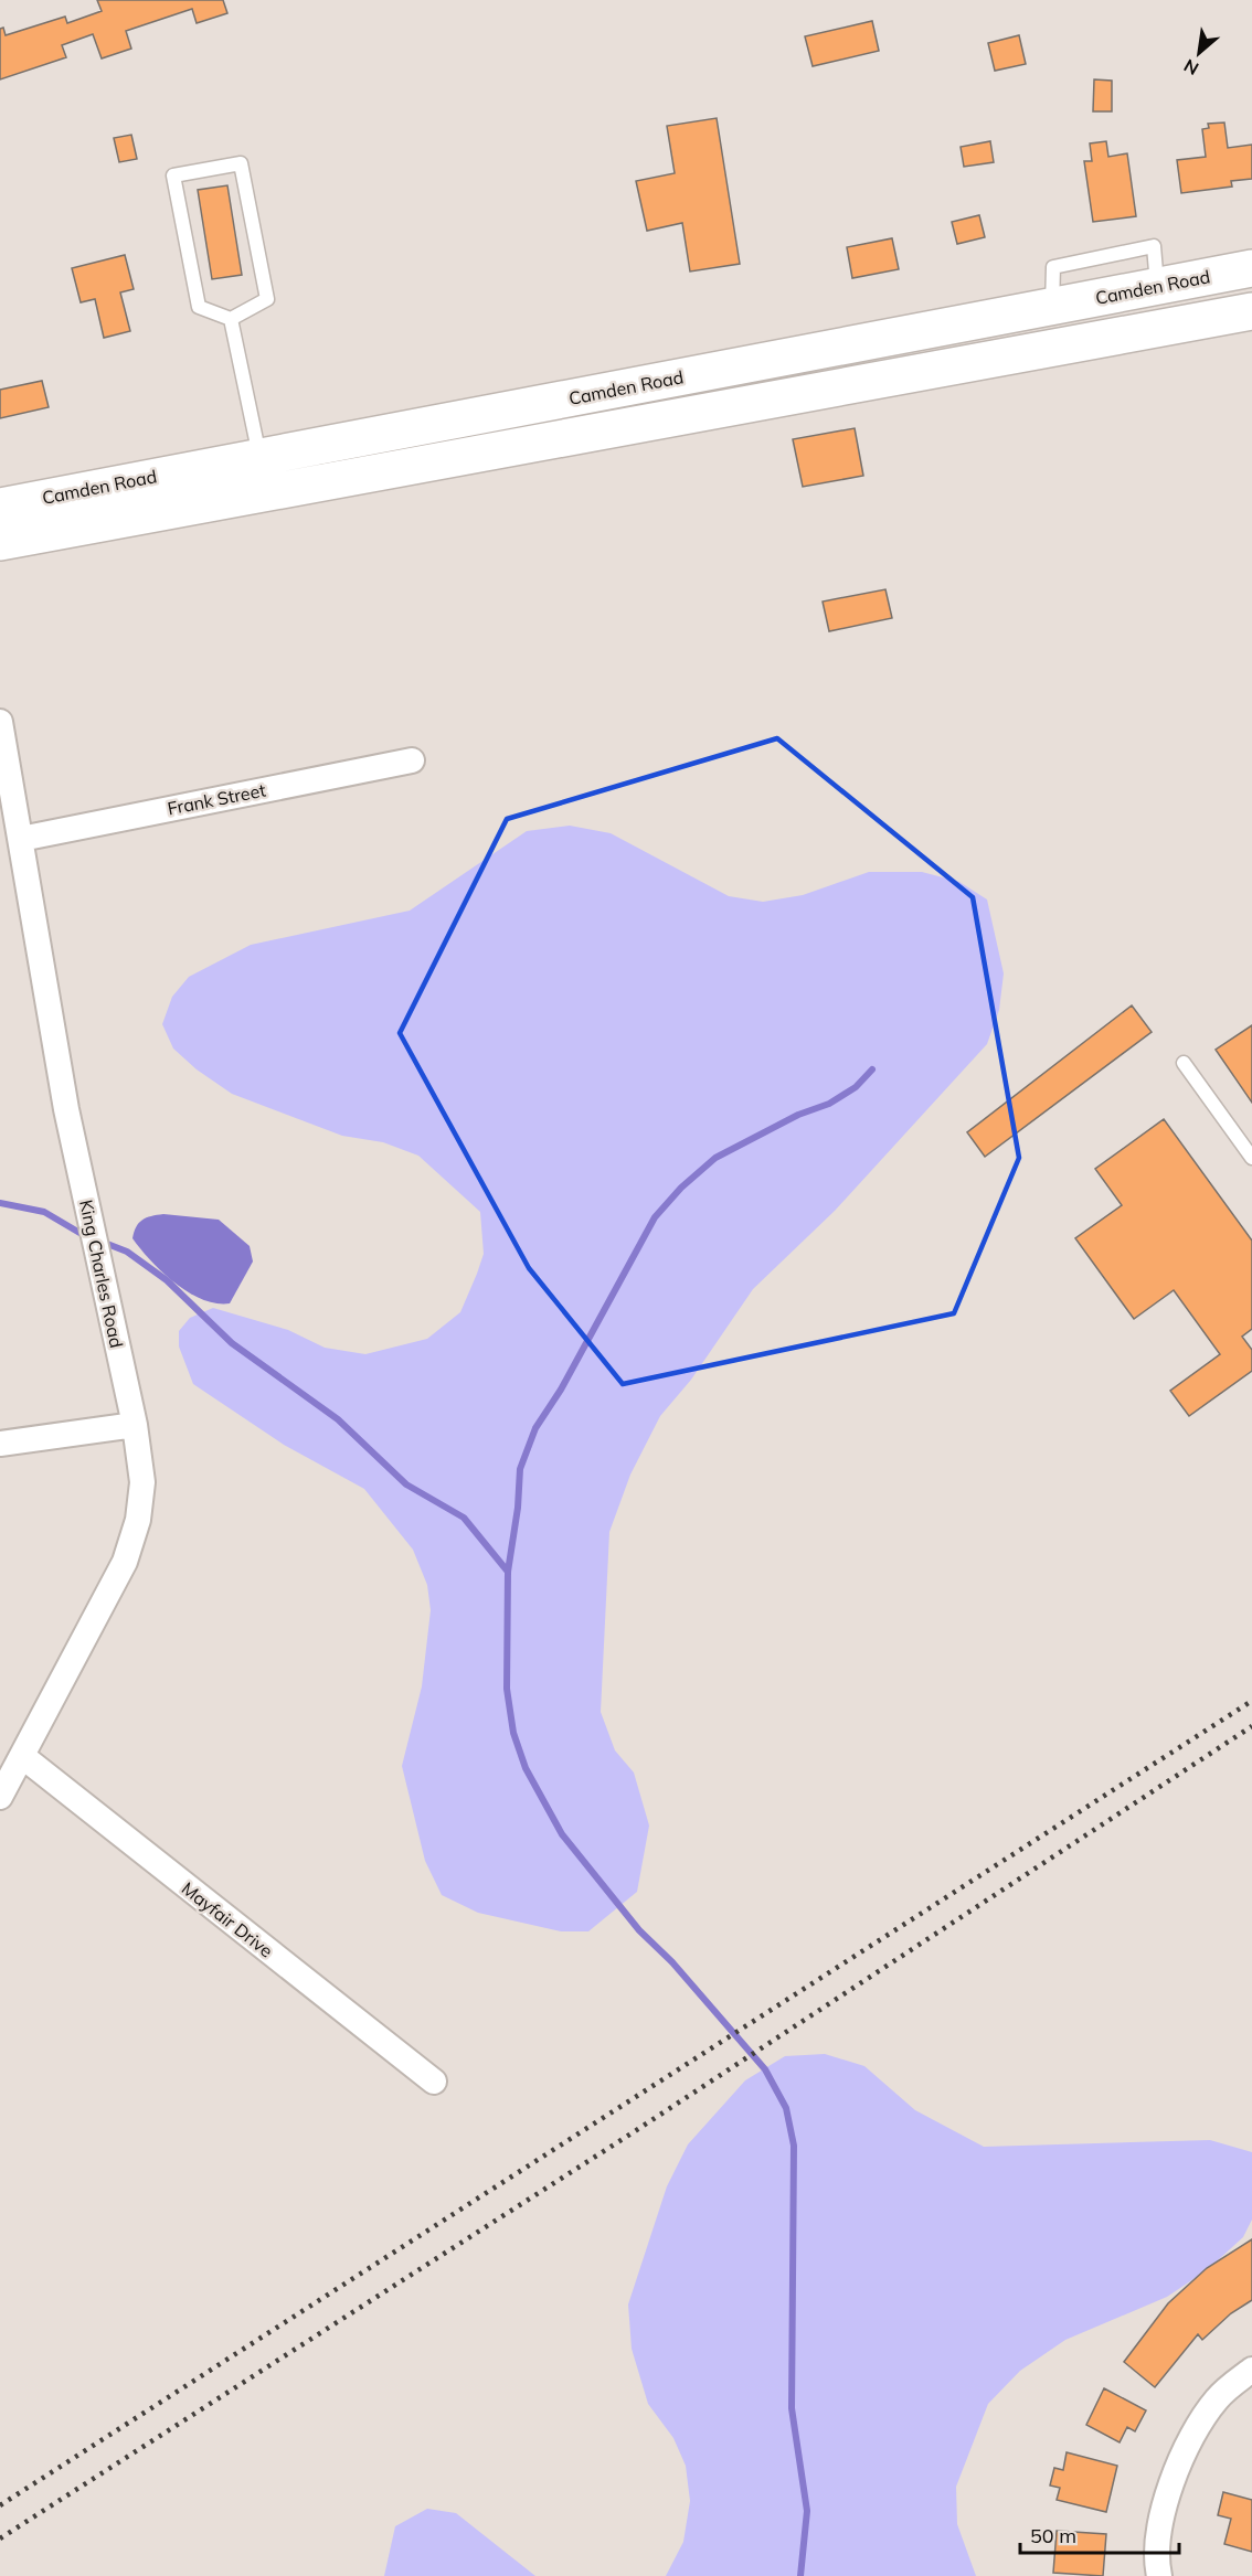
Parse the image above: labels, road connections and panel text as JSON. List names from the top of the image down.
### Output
{
  "streets": {
    "main road": ["Camden Road"],
    "street": ["Frank Street", "King Charles Road", "Mayfair Drive"]
  },
  "crossings": [
    ["Frank Street", "King Charles Road"],
    ["King Charles Road", "Mayfair Drive"]
  ],
  "scale_bar": "50 m",
  "north": "bottom left"
}
